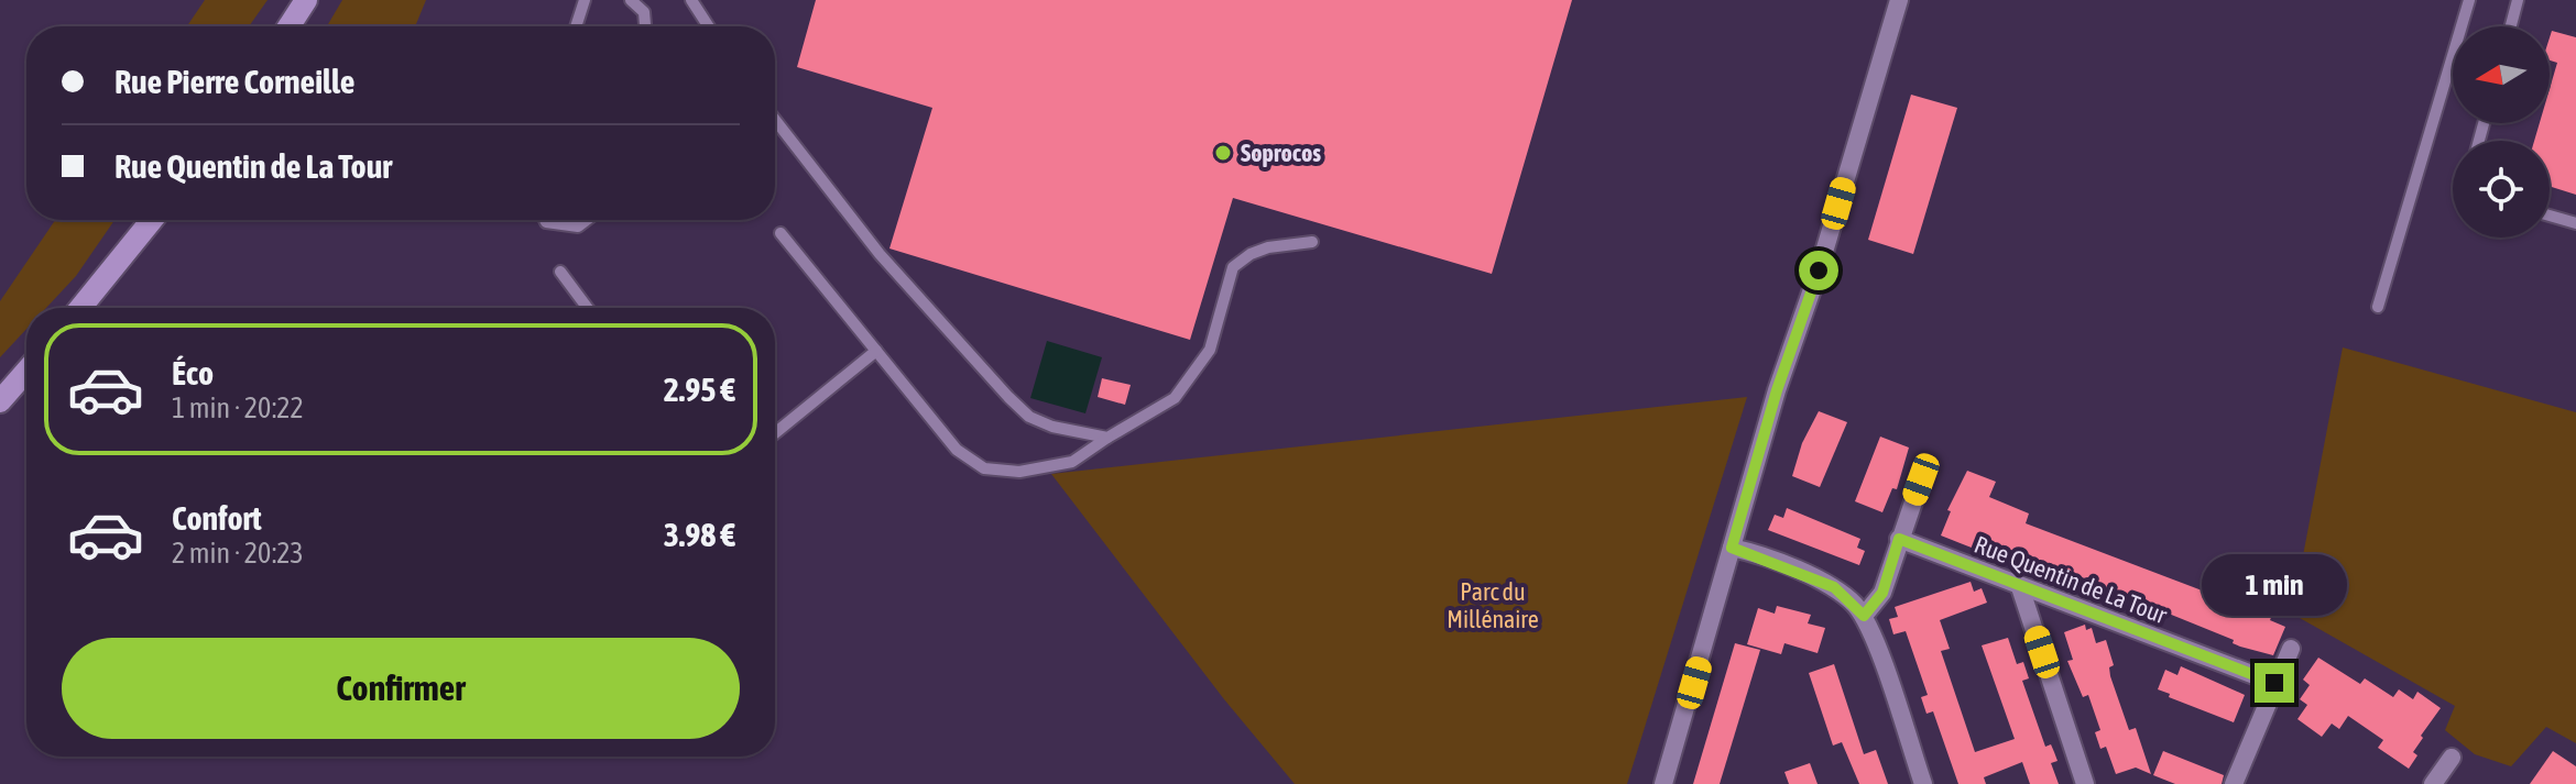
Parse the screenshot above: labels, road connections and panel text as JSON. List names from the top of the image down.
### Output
{
  "streets": {
    "street": ["Rue Quentin de La Tour"]
  },
  "parks": ["Parc du Millénaire"],
  "places": ["Soprocos"],
  "north": "left",
  "page": {
    "banner": ["Rue Pierre Corneille", "Rue Quentin de La Tour"],
    "list": [
      {
        "name": "Éco",
        "note": "1 min · 20:22",
        "value": "2.95 €"
      },
      {
        "name": "Confort",
        "note": "2 min · 20:23",
        "value": "3.98 €"
      }
    ],
    "bubble": "1 min",
    "buttons": "Confirmer"
  }
}
